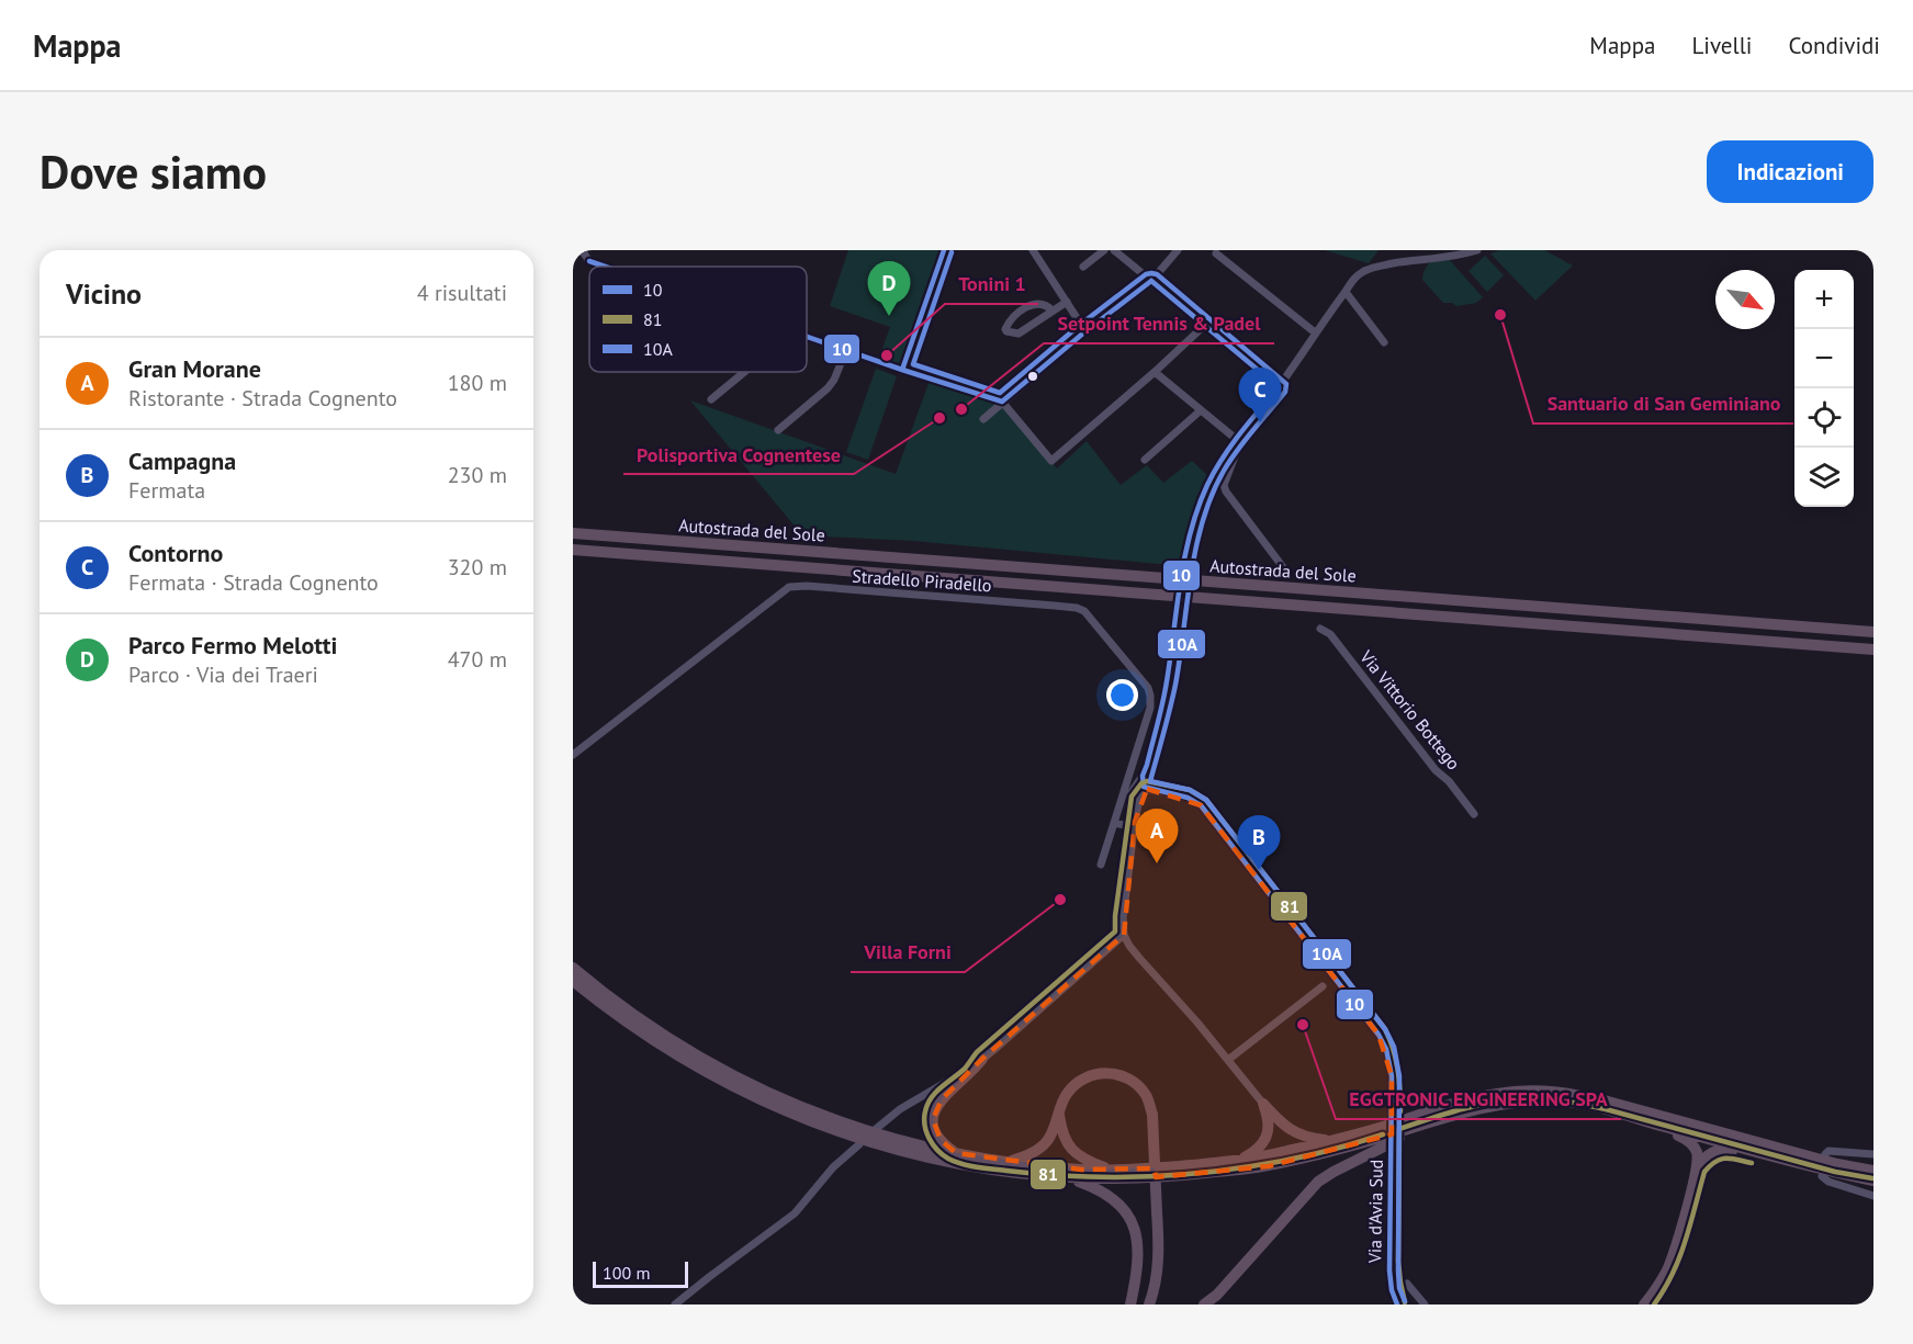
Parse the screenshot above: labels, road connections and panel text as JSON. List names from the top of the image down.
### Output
{
  "streets": {
    "highway": ["Autostrada del Sole"],
    "street": ["Stradello Piradello", "Via Vittorio Bottego", "Via d'Avia Sud"]
  },
  "places": [
    "Santuario di San Geminiano",
    "Tonini 1",
    "Setpoint Tennis & Padel",
    "Polisportiva Cognentese",
    "Villa Forni",
    "EGGTRONIC ENGINEERING SPA"
  ],
  "lines": ["transit line 10", "transit line 10A", "transit line 81"],
  "legend": ["10", "81", "10A"],
  "scale_bar": "100 m",
  "north": "bottom right",
  "page": {
    "header": "Mappa",
    "nav": ["Mappa", "Livelli", "Condividi"],
    "buttons": "Indicazioni",
    "title": "Dove siamo",
    "heading": ["Vicino", "4 risultati"],
    "pins": [
      "D",
      "C",
      "A",
      "B"
    ],
    "map_buttons": ["+", "−"],
    "list": [
      {
        "mark": "A",
        "name": "Gran Morane",
        "note": "Ristorante · Strada Cognento",
        "value": "180 m"
      },
      {
        "mark": "B",
        "name": "Campagna",
        "note": "Fermata",
        "value": "230 m"
      },
      {
        "mark": "C",
        "name": "Contorno",
        "note": "Fermata · Strada Cognento",
        "value": "320 m"
      },
      {
        "mark": "D",
        "name": "Parco Fermo Melotti",
        "note": "Parco · Via dei Traeri",
        "value": "470 m"
      }
    ],
    "scale": "100 m"
  }
}
